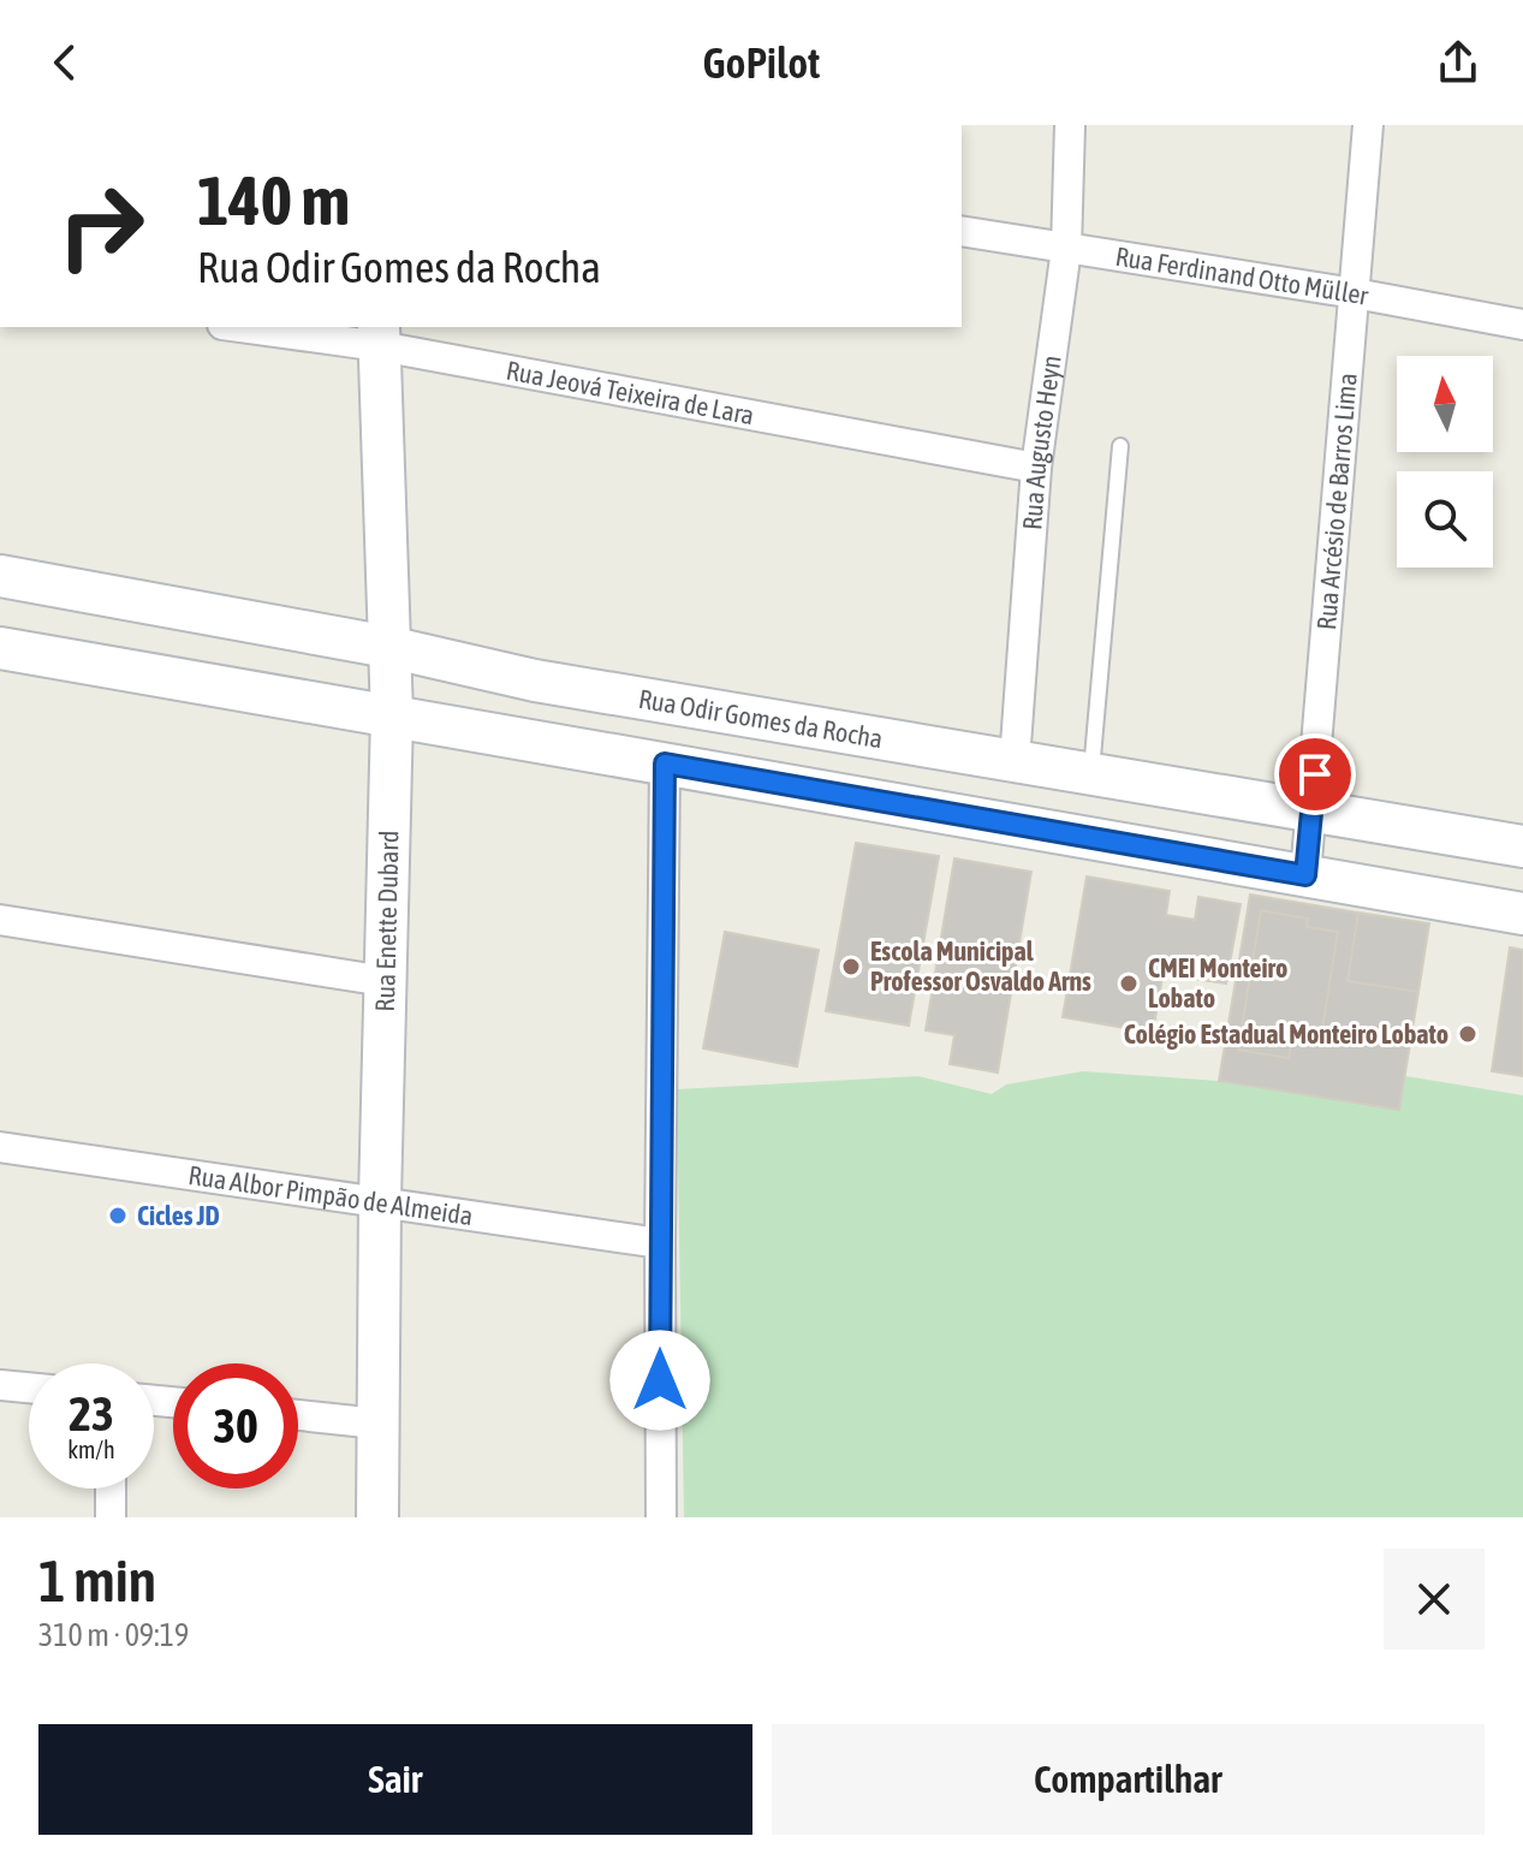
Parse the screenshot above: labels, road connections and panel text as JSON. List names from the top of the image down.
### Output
{
  "streets": {
    "street": [
      "Rua Ferdinand Otto Müller",
      "Rua Jeová Teixeira de Lara",
      "Rua Augusto Heyn",
      "Rua Arcésio de Barros Lima",
      "Rua Odir Gomes da Rocha",
      "Rua Enette Dubard",
      "Rua Albor Pimpão de Almeida"
    ]
  },
  "crossings": [
    ["Rua Ferdinand Otto Müller", "Rua Augusto Heyn"],
    ["Rua Ferdinand Otto Müller", "Rua Arcésio de Barros Lima"],
    ["Rua Jeová Teixeira de Lara", "Rua Augusto Heyn"],
    ["Rua Jeová Teixeira de Lara", "Rua Enette Dubard"],
    ["Rua Augusto Heyn", "Rua Odir Gomes da Rocha"],
    ["Rua Arcésio de Barros Lima", "Rua Odir Gomes da Rocha"],
    ["Rua Odir Gomes da Rocha", "Rua Enette Dubard"],
    ["Rua Enette Dubard", "Rua Albor Pimpão de Almeida"]
  ],
  "places": [
    "Escola Municipal Professor Osvaldo Arns",
    "CMEI Monteiro Lobato",
    "Colégio Estadual Monteiro Lobato",
    "Cicles JD"
  ],
  "north": "top",
  "page": {
    "header": "GoPilot",
    "turn": ["140 m", "Rua Odir Gomes da Rocha"],
    "speed": "23 km/h",
    "limit": "30",
    "heading": ["1 min", "310 m · 09:19"],
    "buttons": ["Sair", "Compartilhar"]
  }
}
